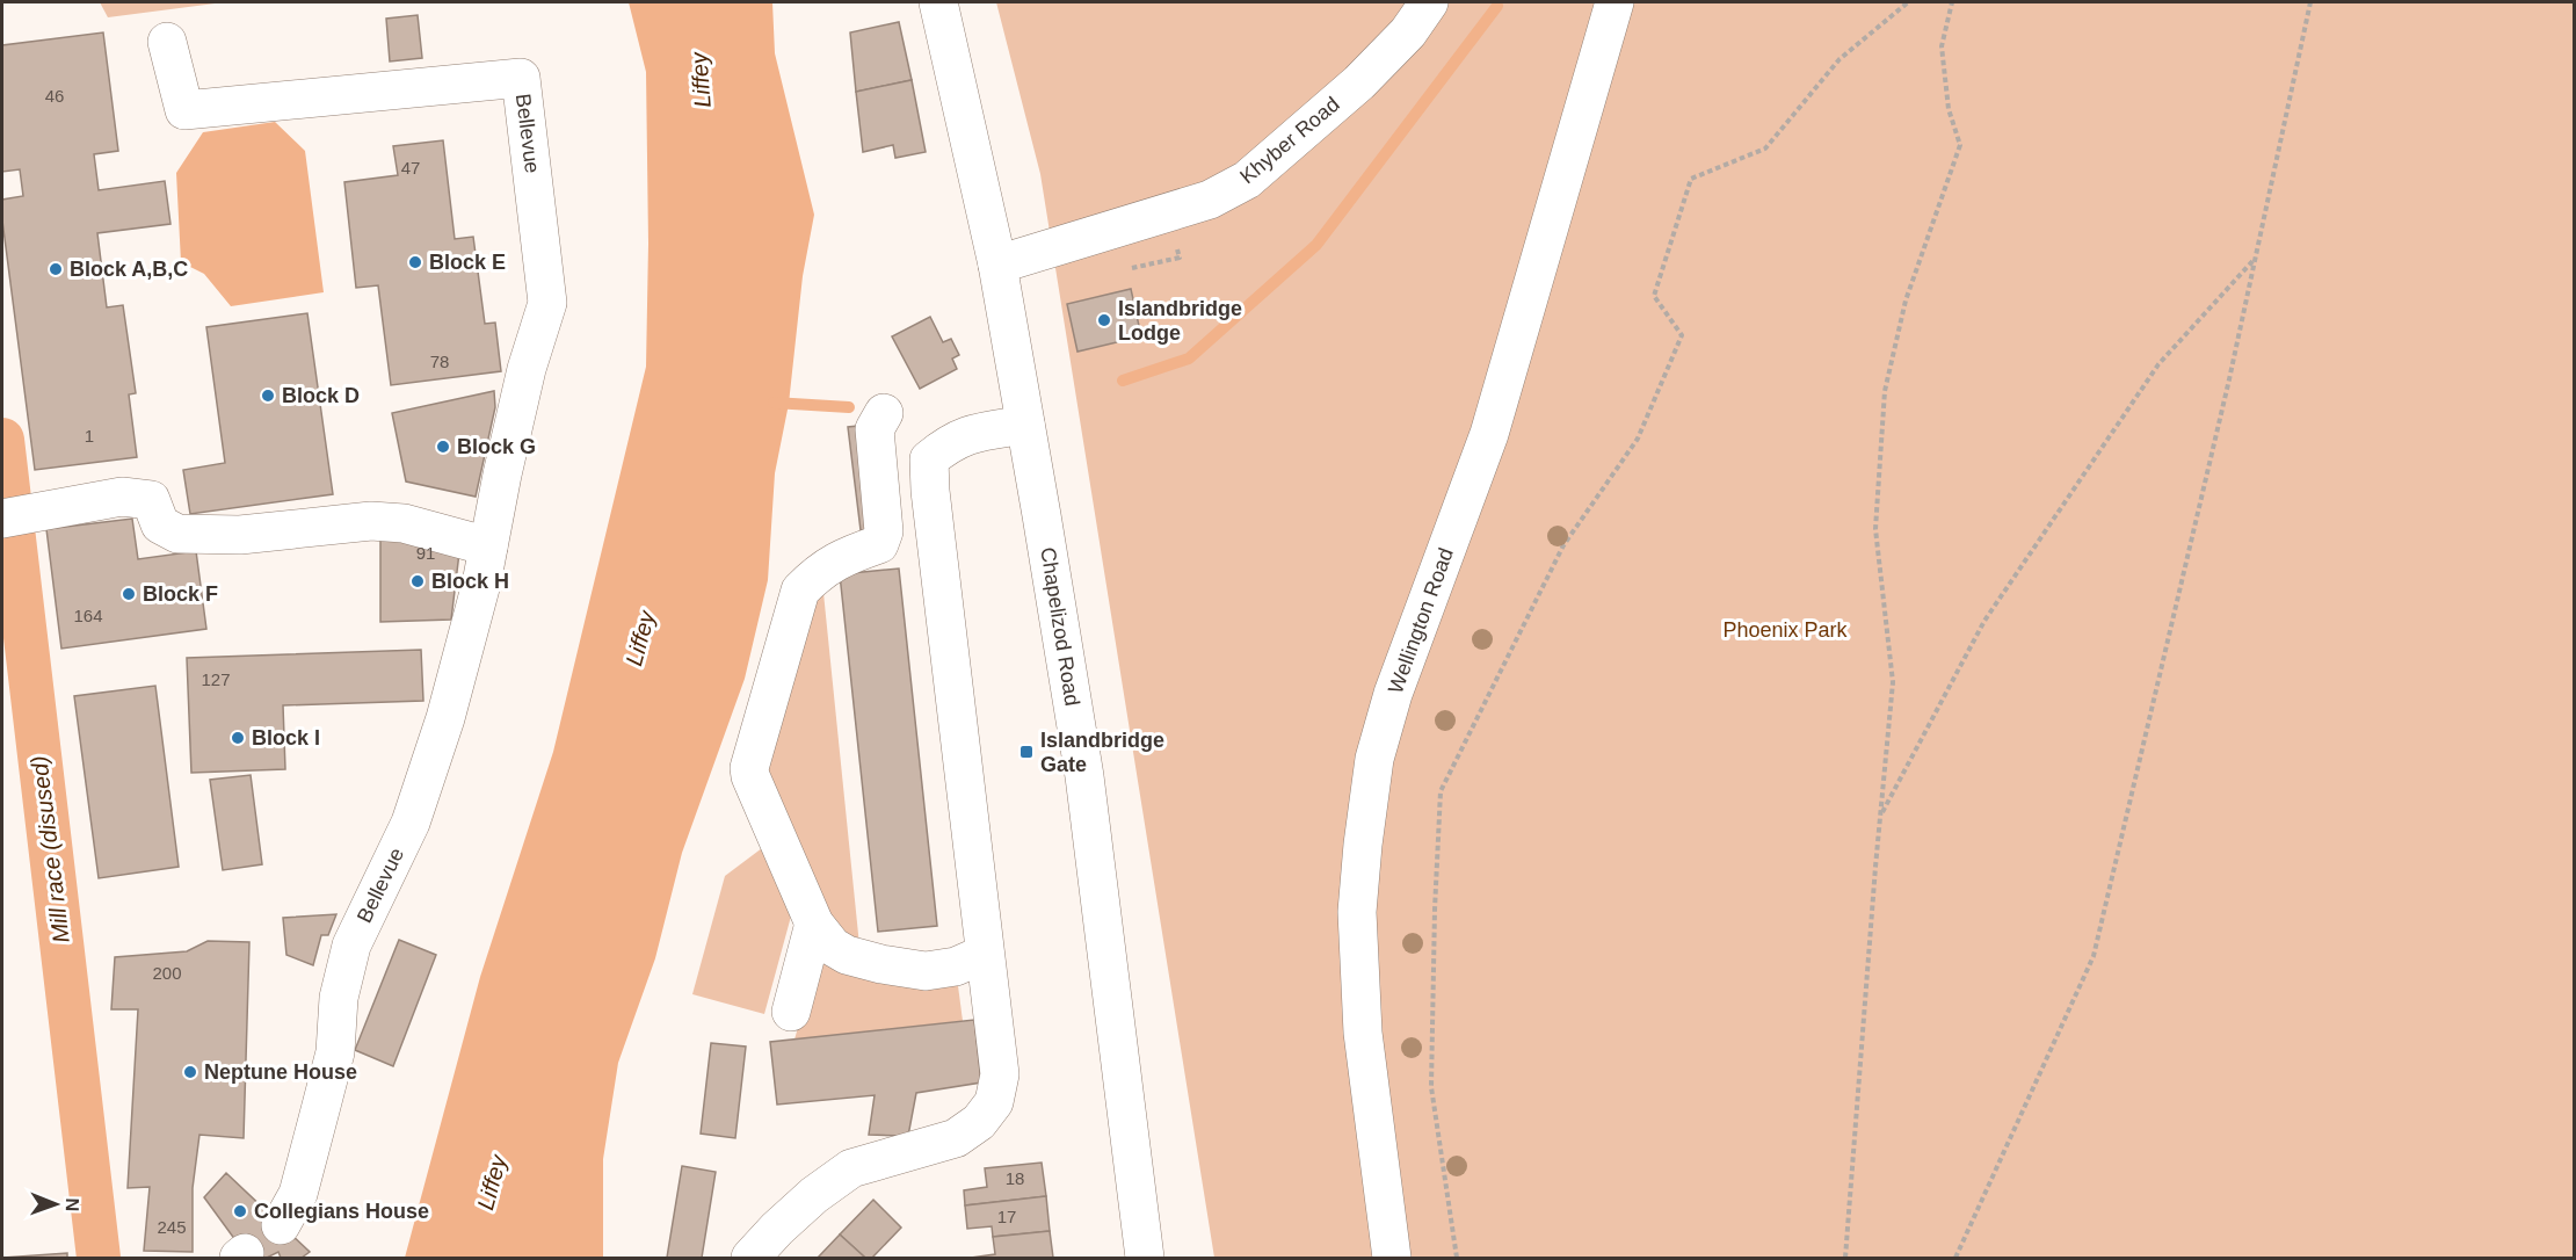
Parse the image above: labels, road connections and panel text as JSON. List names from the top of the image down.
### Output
{
  "streets": {
    "street": [
      "Bellevue",
      "Khyber Road",
      "Wellington Road",
      "Chapelizod Road"
    ]
  },
  "crossings": [
    ["Khyber Road", "Chapelizod Road"]
  ],
  "water": ["Liffey", "Mill race (disused)"],
  "parks": ["Phoenix Park"],
  "places": {
    "other": [
      "Block E",
      "Block A,B,C",
      "Islandbridge Lodge",
      "Block D",
      "Block G",
      "Block H",
      "Block F",
      "Block I",
      "Neptune House",
      "Collegians House"
    ],
    "transit": ["Islandbridge Gate"]
  },
  "house_numbers": [
    "46",
    "47",
    "78",
    "1",
    "91",
    "164",
    "127",
    "200",
    "18",
    "17",
    "245"
  ],
  "north": "right"
}
